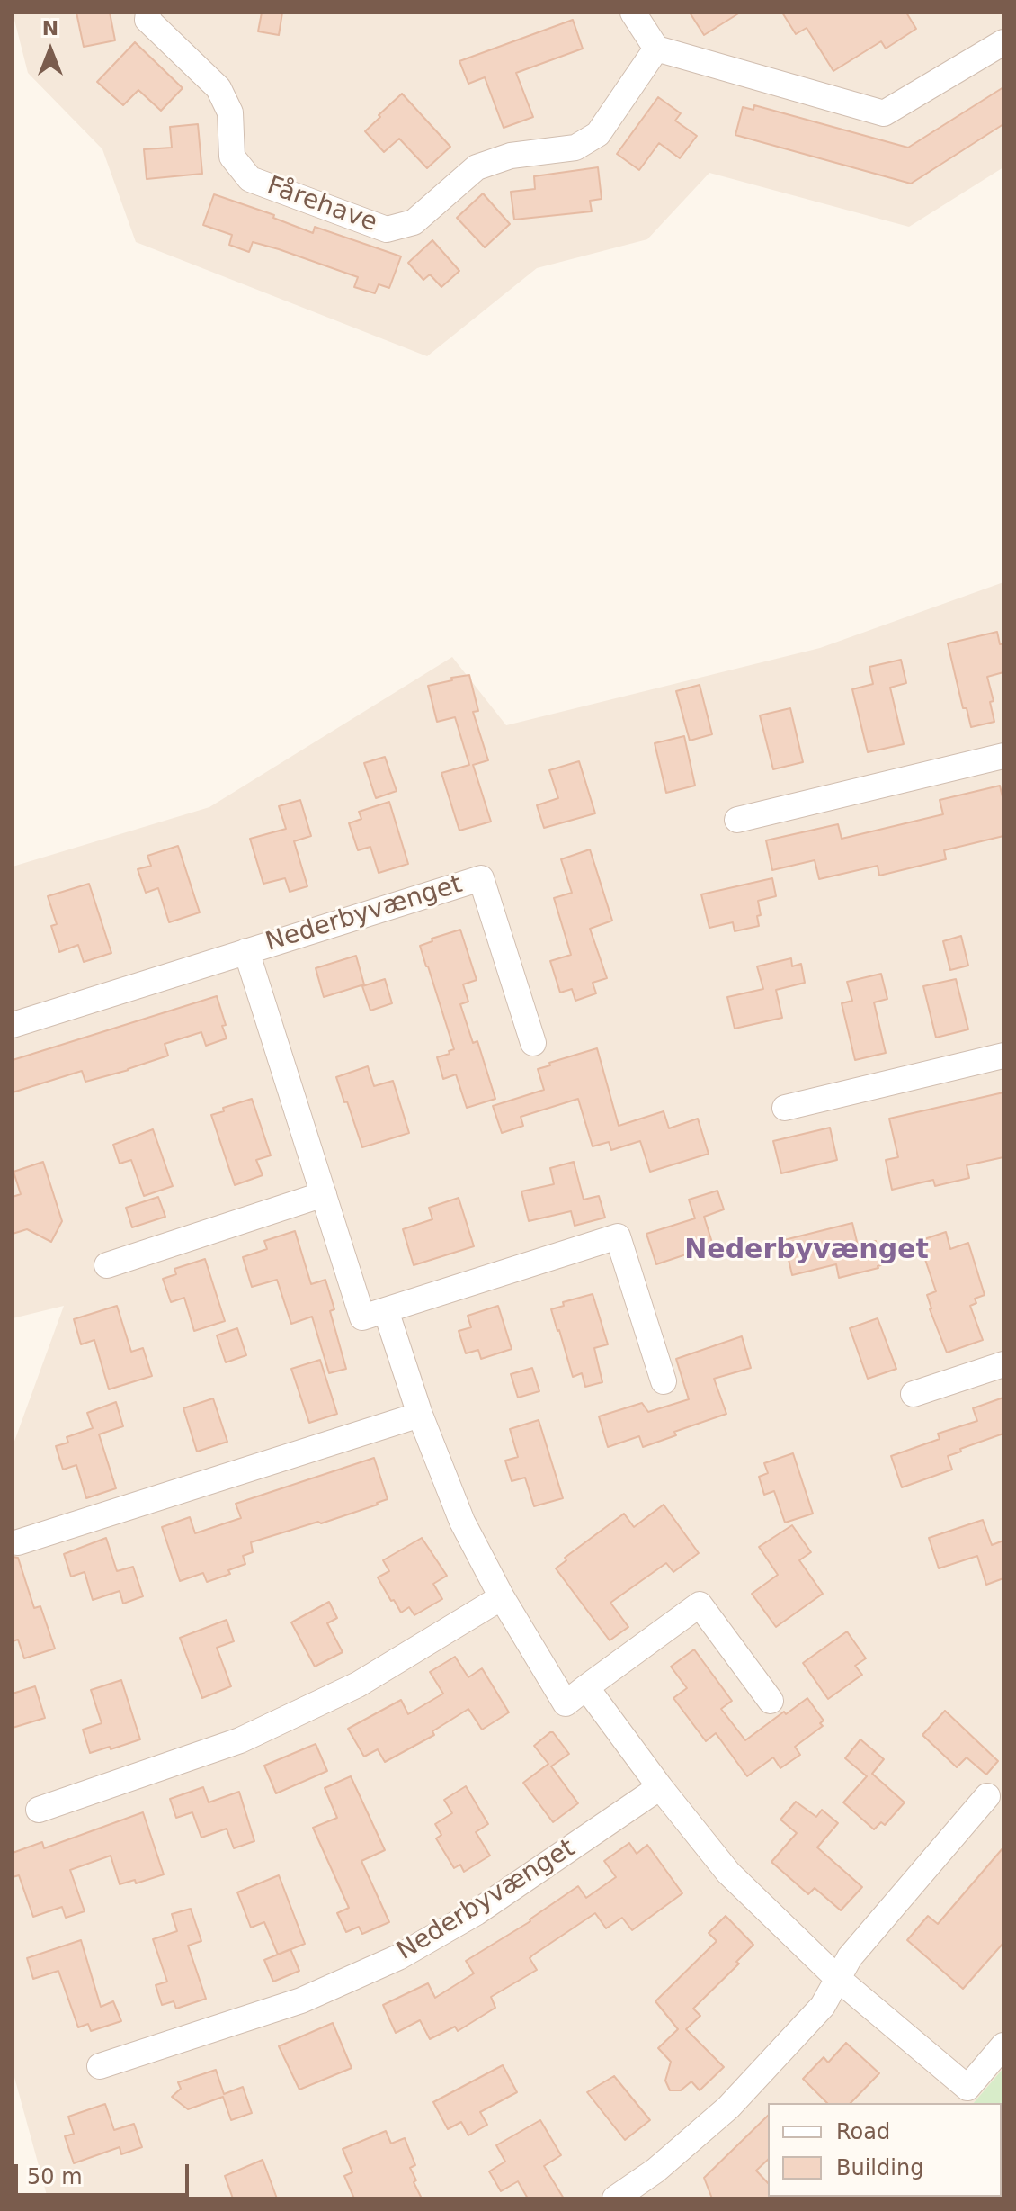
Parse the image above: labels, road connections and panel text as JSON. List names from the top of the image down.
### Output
{
  "streets": {
    "street": ["Fårehave", "Nederbyvænget"]
  },
  "districts": ["Nederbyvænget"],
  "legend": ["Road", "Building"],
  "scale_bar": "50 m",
  "north": "top"
}
